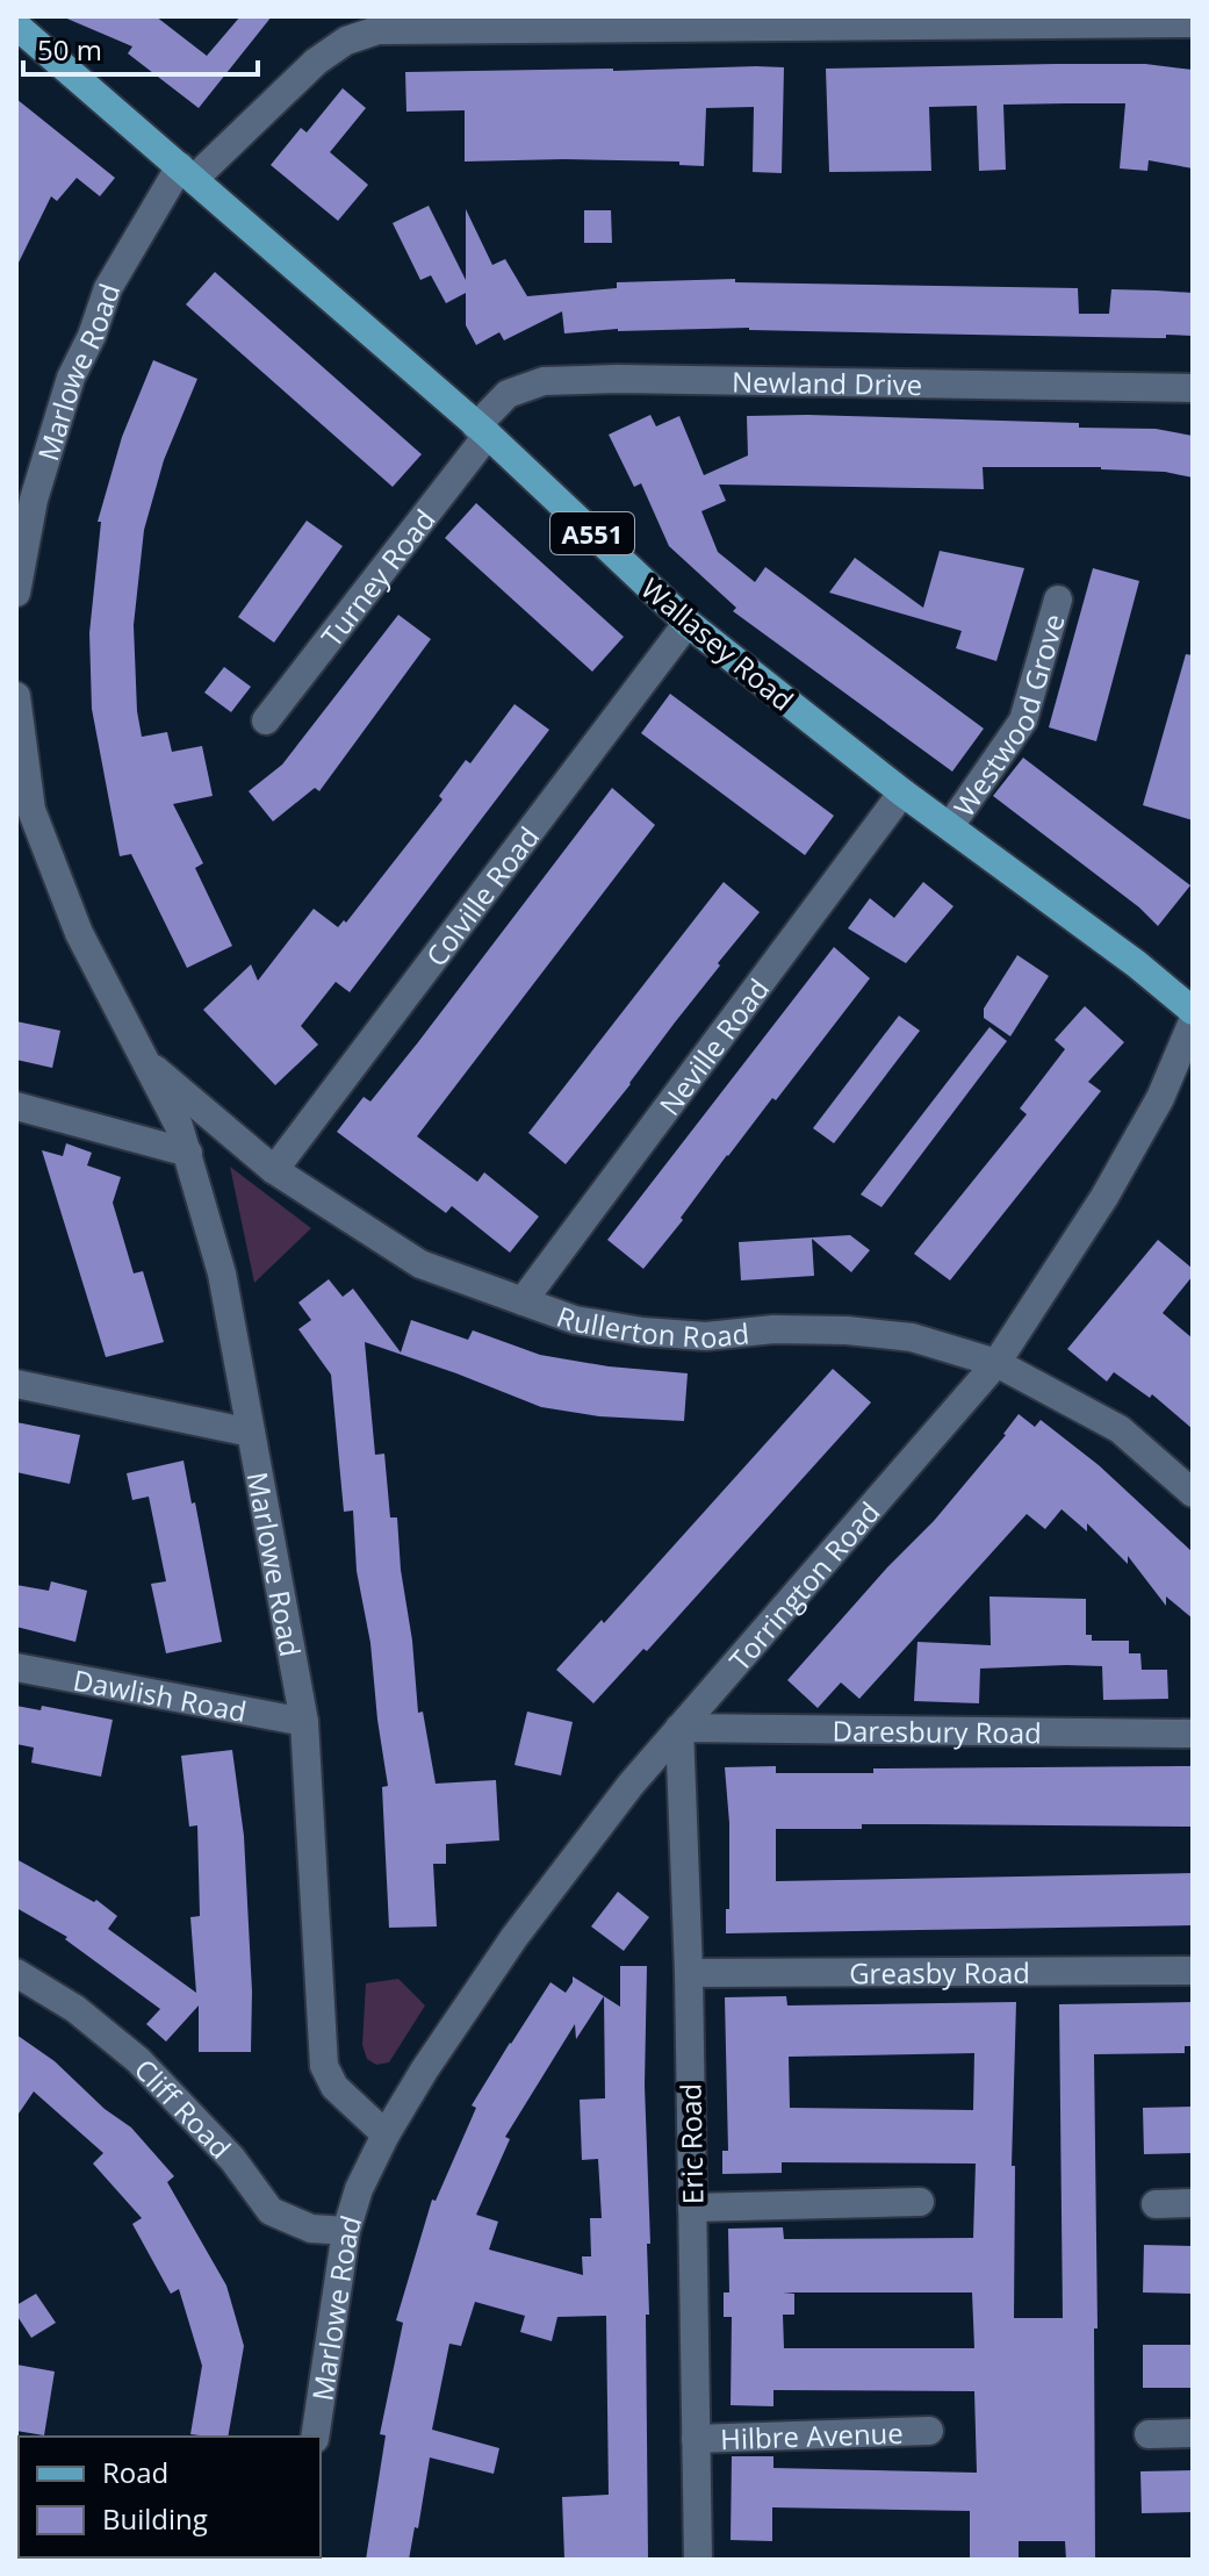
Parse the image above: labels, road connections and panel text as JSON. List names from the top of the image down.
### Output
{
  "streets": {
    "main road": ["A551", "Wallasey Road"],
    "street": [
      "Marlowe Road",
      "Newland Drive",
      "Turney Road",
      "Westwood Grove",
      "Colville Road",
      "Neville Road",
      "Rullerton Road",
      "Torrington Road",
      "Dawlish Road",
      "Daresbury Road",
      "Greasby Road",
      "Cliff Road",
      "Eric Road",
      "Hilbre Avenue"
    ]
  },
  "crossings": [
    ["Marlowe Road", "Wallasey Road"],
    ["Marlowe Road", "Rullerton Road"],
    ["Marlowe Road", "Torrington Road"],
    ["Marlowe Road", "Dawlish Road"],
    ["Marlowe Road", "Cliff Road"],
    ["Newland Drive", "Turney Road"],
    ["Newland Drive", "Wallasey Road"],
    ["Turney Road", "Wallasey Road"],
    ["Wallasey Road", "Westwood Grove"],
    ["Wallasey Road", "Colville Road"],
    ["Wallasey Road", "Neville Road"],
    ["Colville Road", "Rullerton Road"],
    ["Neville Road", "Rullerton Road"],
    ["Rullerton Road", "Torrington Road"],
    ["Torrington Road", "Daresbury Road"],
    ["Torrington Road", "Eric Road"],
    ["Daresbury Road", "Eric Road"],
    ["Greasby Road", "Eric Road"],
    ["Eric Road", "Hilbre Avenue"]
  ],
  "legend": ["Road", "Building"],
  "scale_bar": "50 m"
}
